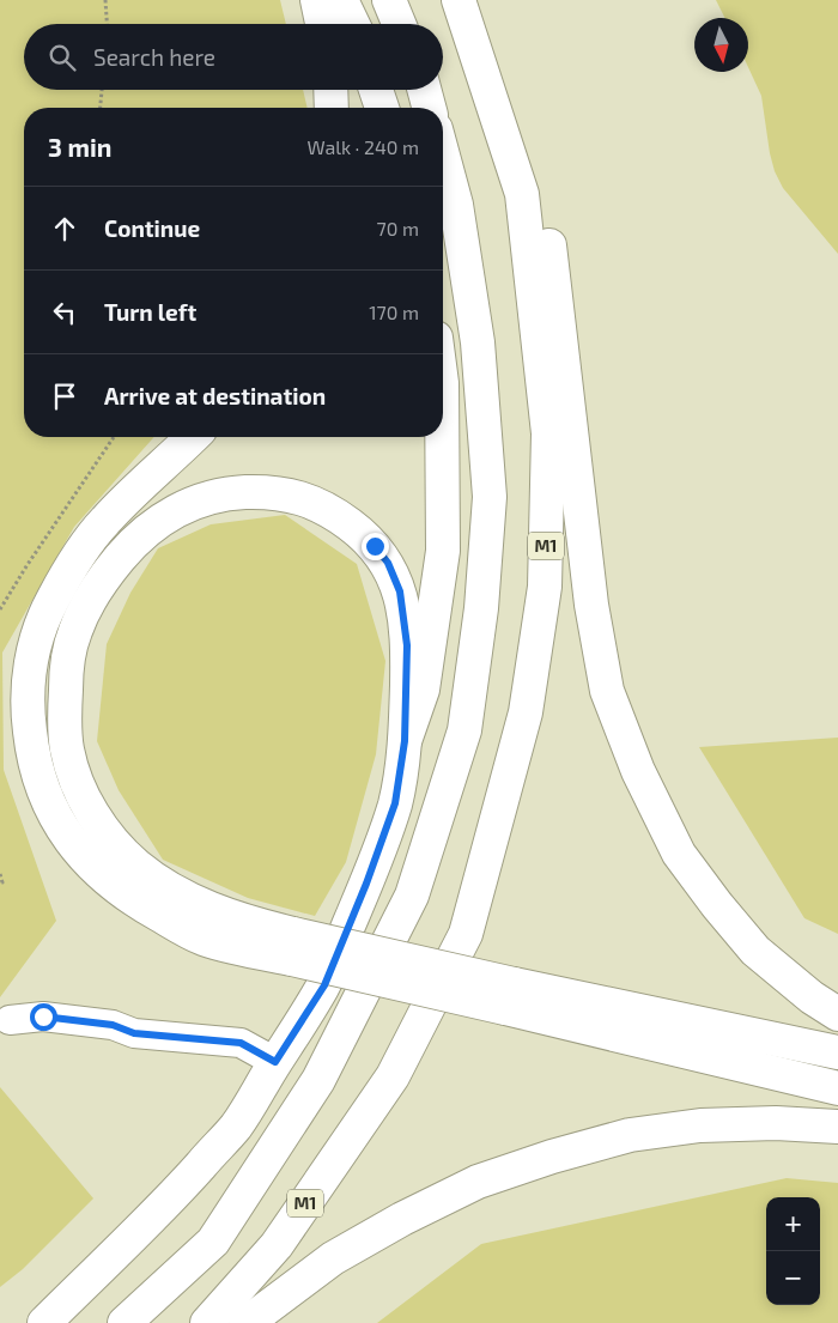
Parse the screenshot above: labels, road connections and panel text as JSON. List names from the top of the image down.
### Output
{
  "streets": {
    "main road": ["M1"]
  },
  "north": "bottom",
  "page": {
    "search": "Search here",
    "heading": ["3 min", "Walk · 240 m"],
    "list": [
      ["Continue", "70 m"],
      ["Turn left", "170 m"],
      "Arrive at destination"
    ],
    "map_buttons": ["+", "−"]
  }
}
